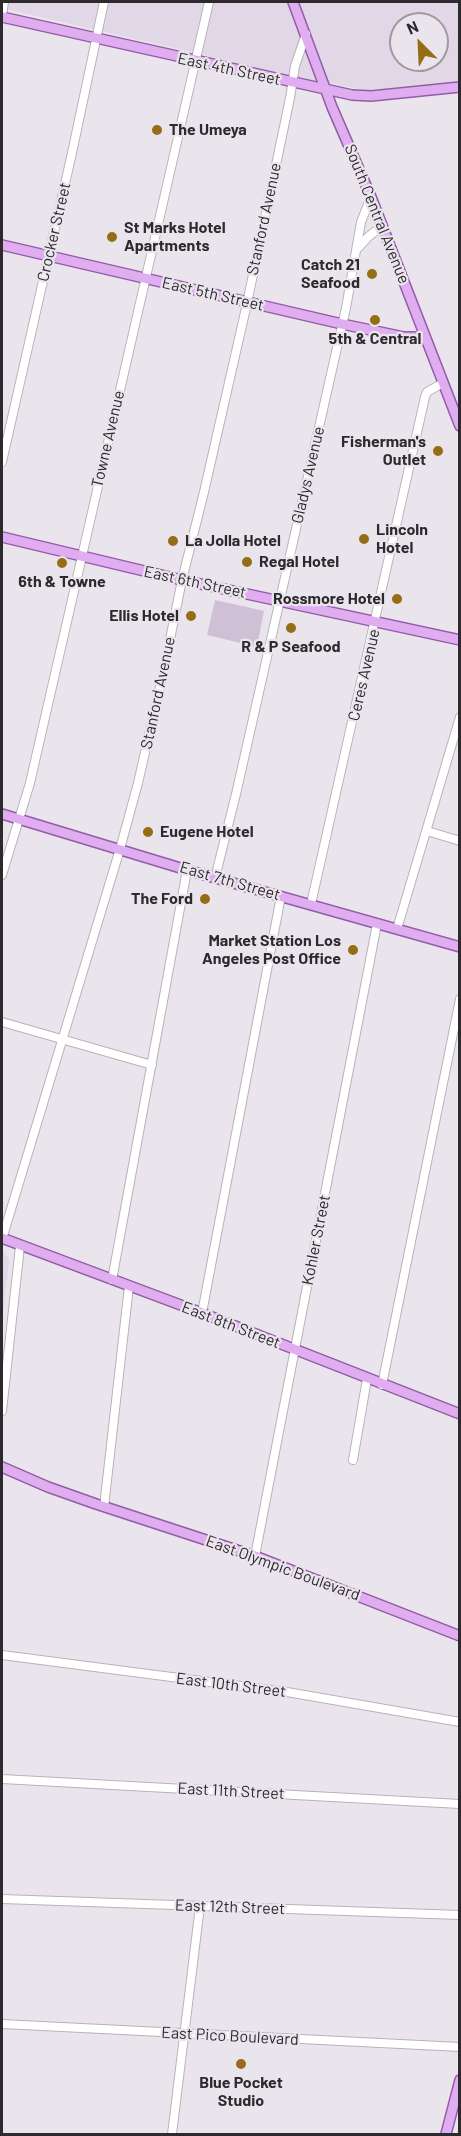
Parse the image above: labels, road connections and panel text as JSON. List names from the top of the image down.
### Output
{
  "streets": {
    "main road": [
      "East 4th Street",
      "South Central Avenue",
      "East 5th Street",
      "East 6th Street",
      "East 7th Street",
      "East 8th Street",
      "East Olympic Boulevard"
    ],
    "street": [
      "Stanford Avenue",
      "Crocker Street",
      "Towne Avenue",
      "Gladys Avenue",
      "Ceres Avenue",
      "Kohler Street",
      "East 10th Street",
      "East 11th Street",
      "East 12th Street",
      "East Pico Boulevard"
    ]
  },
  "crossings": [
    ["East 4th Street", "South Central Avenue"],
    ["East 4th Street", "Stanford Avenue"],
    ["East 4th Street", "Crocker Street"],
    ["East 4th Street", "Towne Avenue"],
    ["South Central Avenue", "Stanford Avenue"],
    ["South Central Avenue", "East 5th Street"],
    ["South Central Avenue", "Gladys Avenue"],
    ["South Central Avenue", "Ceres Avenue"],
    ["Stanford Avenue", "East 5th Street"],
    ["Stanford Avenue", "East 6th Street"],
    ["Stanford Avenue", "East 7th Street"],
    ["Stanford Avenue", "East 8th Street"],
    ["Crocker Street", "East 5th Street"],
    ["East 5th Street", "Towne Avenue"],
    ["East 5th Street", "Gladys Avenue"],
    ["Towne Avenue", "East 6th Street"],
    ["Towne Avenue", "East 7th Street"],
    ["Gladys Avenue", "East 6th Street"],
    ["Gladys Avenue", "East 7th Street"],
    ["East 6th Street", "Ceres Avenue"],
    ["Ceres Avenue", "East 7th Street"],
    ["East 7th Street", "Kohler Street"],
    ["Kohler Street", "East 8th Street"],
    ["Kohler Street", "East Olympic Boulevard"]
  ],
  "places": [
    "The Umeya",
    "St Marks Hotel Apartments",
    "Catch 21 Seafood",
    "5th & Central",
    "Fisherman's Outlet",
    "Lincoln Hotel",
    "La Jolla Hotel",
    "Regal Hotel",
    "6th & Towne",
    "Rossmore Hotel",
    "Ellis Hotel",
    "R & P Seafood",
    "Eugene Hotel",
    "The Ford",
    "Market Station Los Angeles Post Office",
    "Blue Pocket Studio"
  ],
  "north": "top left"
}
